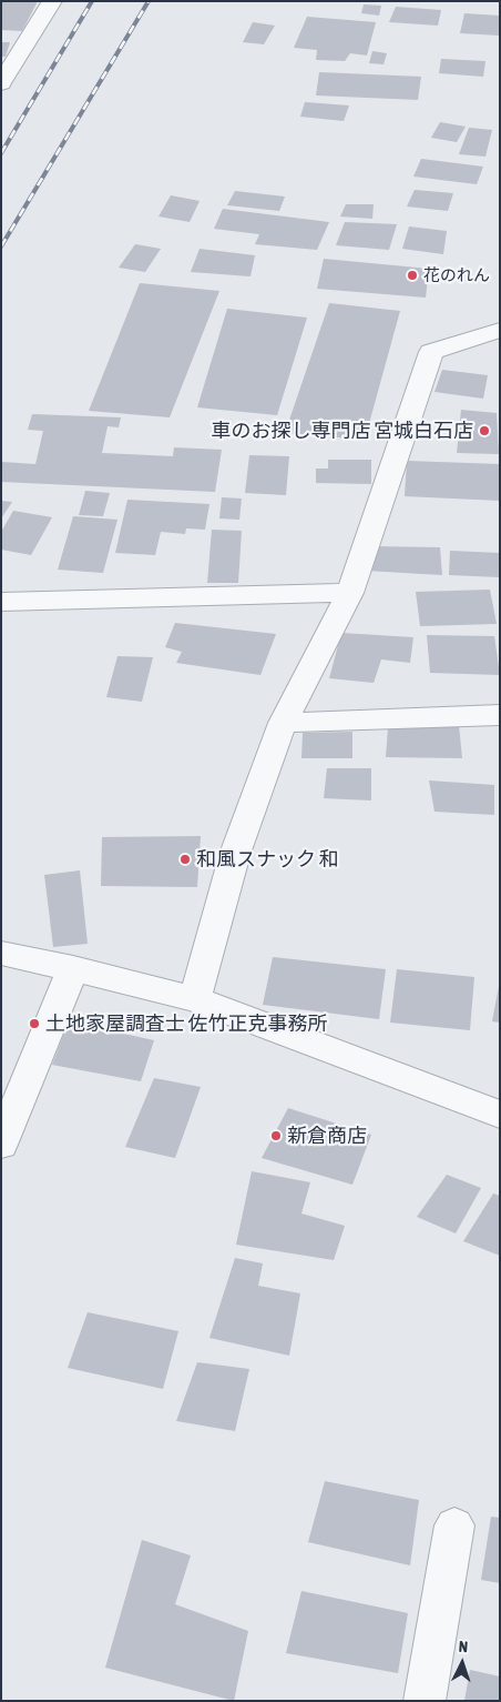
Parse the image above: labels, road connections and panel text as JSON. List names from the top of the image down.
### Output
{
  "places": [
    "花のれん",
    "車のお探し専門店 宮城白石店",
    "和風スナック 和",
    "土地家屋調査士 佐竹正克事務所",
    "新倉商店"
  ],
  "north": "top"
}
